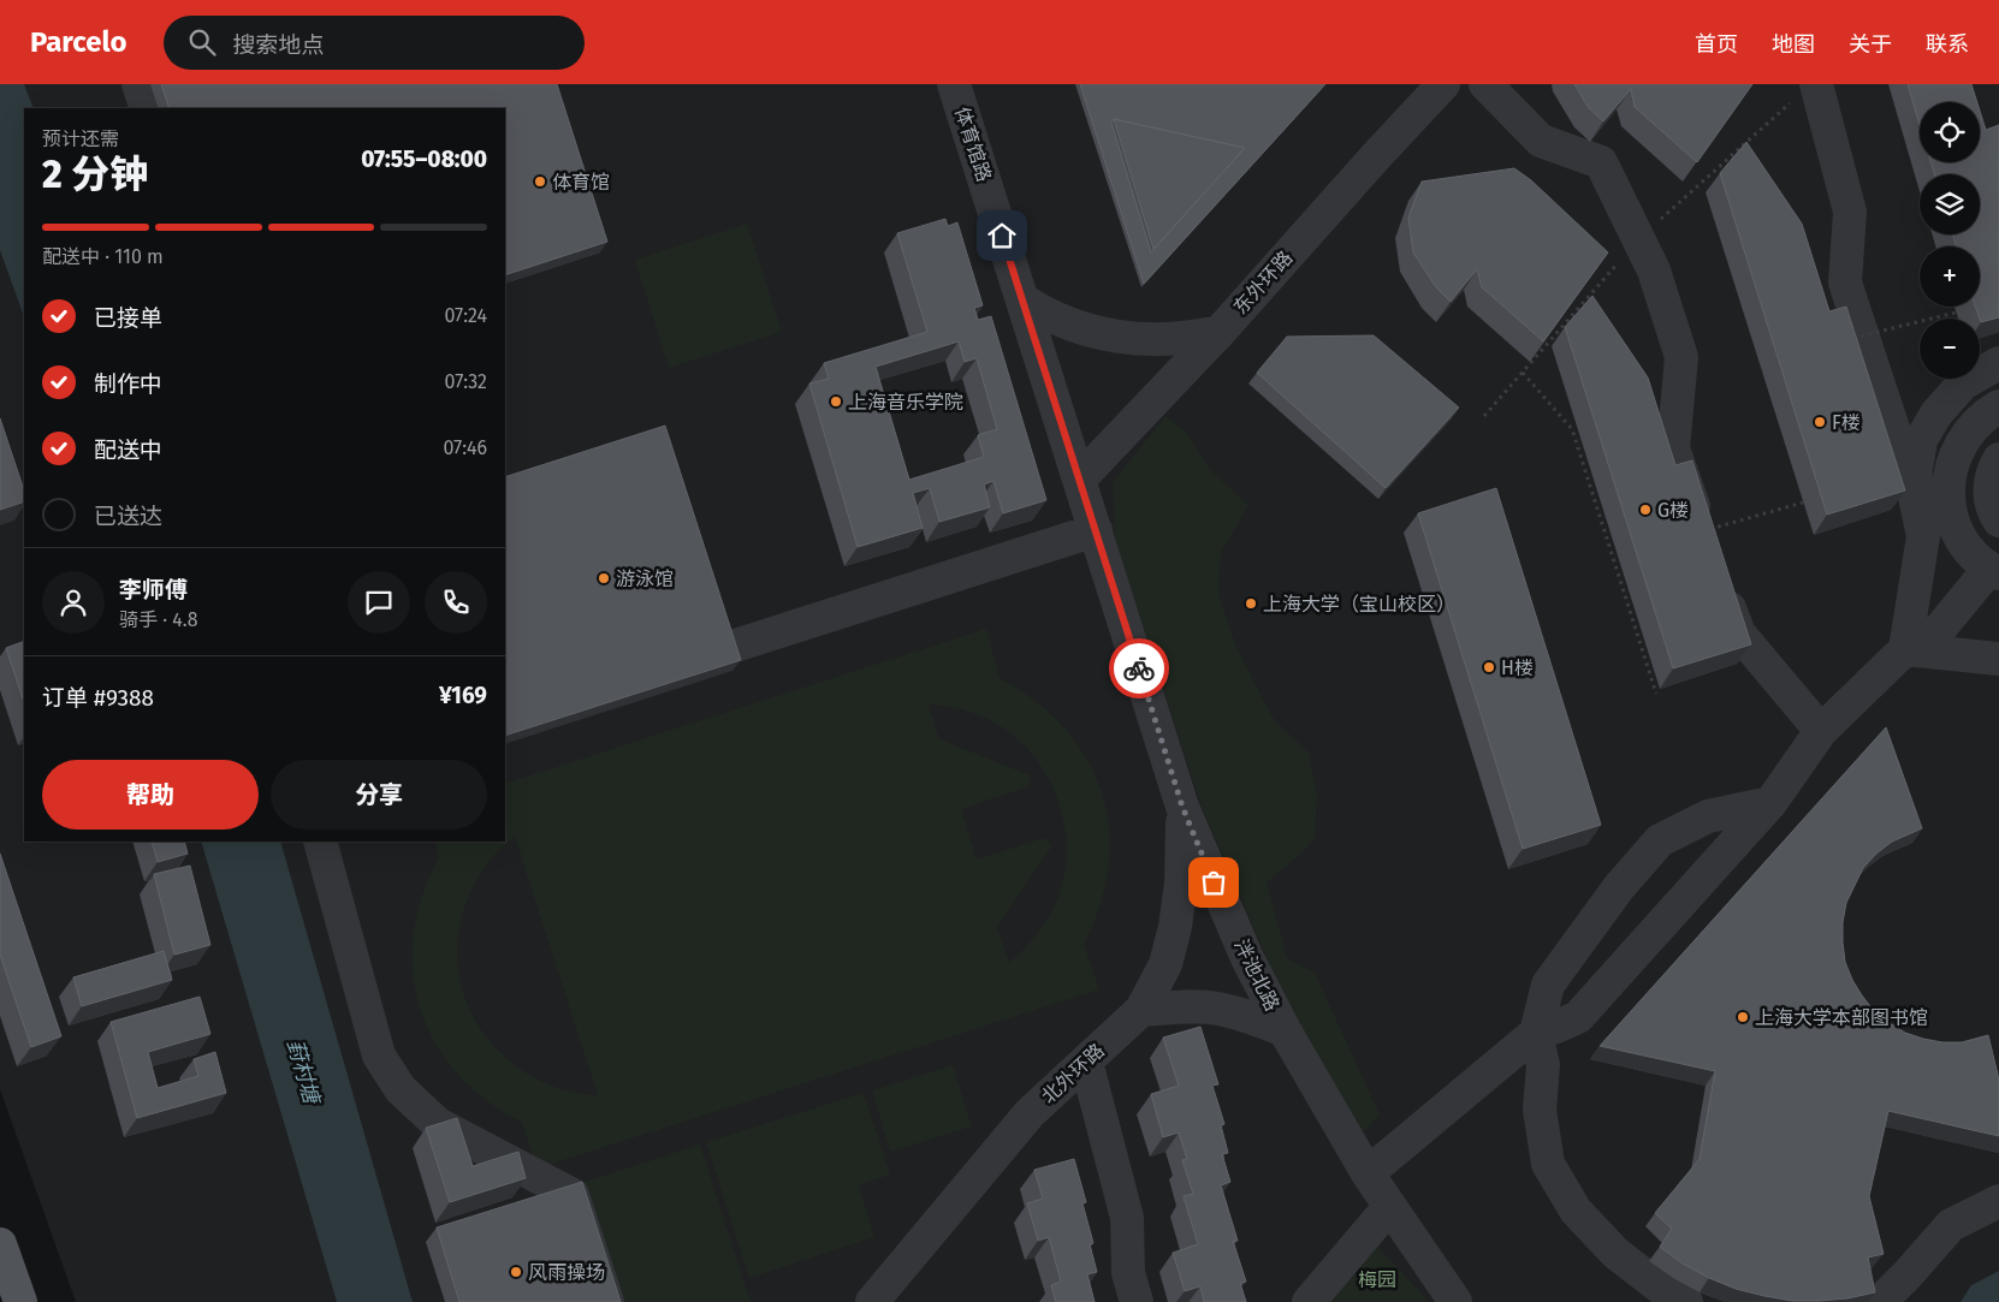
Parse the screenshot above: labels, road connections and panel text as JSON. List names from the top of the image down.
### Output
{
  "streets": {
    "street": [
      "体育馆路",
      "东外环路",
      "泮池北路",
      "北外环路"
    ]
  },
  "crossings": [
    ["体育馆路", "东外环路"],
    ["体育馆路", "泮池北路"],
    ["东外环路", "泮池北路"],
    ["泮池北路", "北外环路"]
  ],
  "water": ["葑村塘"],
  "parks": ["梅园"],
  "places": [
    "体育馆",
    "上海音乐学院",
    "F楼",
    "G楼",
    "游泳馆",
    "上海大学（宝山校区）",
    "H楼",
    "上海大学本部图书馆",
    "风雨操场"
  ],
  "page": {
    "header": "Parcelo",
    "search": "搜索地点",
    "nav": [
      "首页",
      "地图",
      "关于",
      "联系"
    ],
    "map_buttons": ["+", "−"],
    "heading": ["2 分钟", "预计还需", "07:55–08:00"],
    "panel": [
      "李师傅",
      "骑手 · 4.8",
      "订单 #9388",
      "¥169"
    ],
    "bar": "配送中 · 110 m",
    "list": [
      ["已接单", "07:24"],
      ["制作中", "07:32"],
      ["配送中", "07:46"],
      "已送达"
    ],
    "buttons": ["帮助", "分享"]
  }
}
